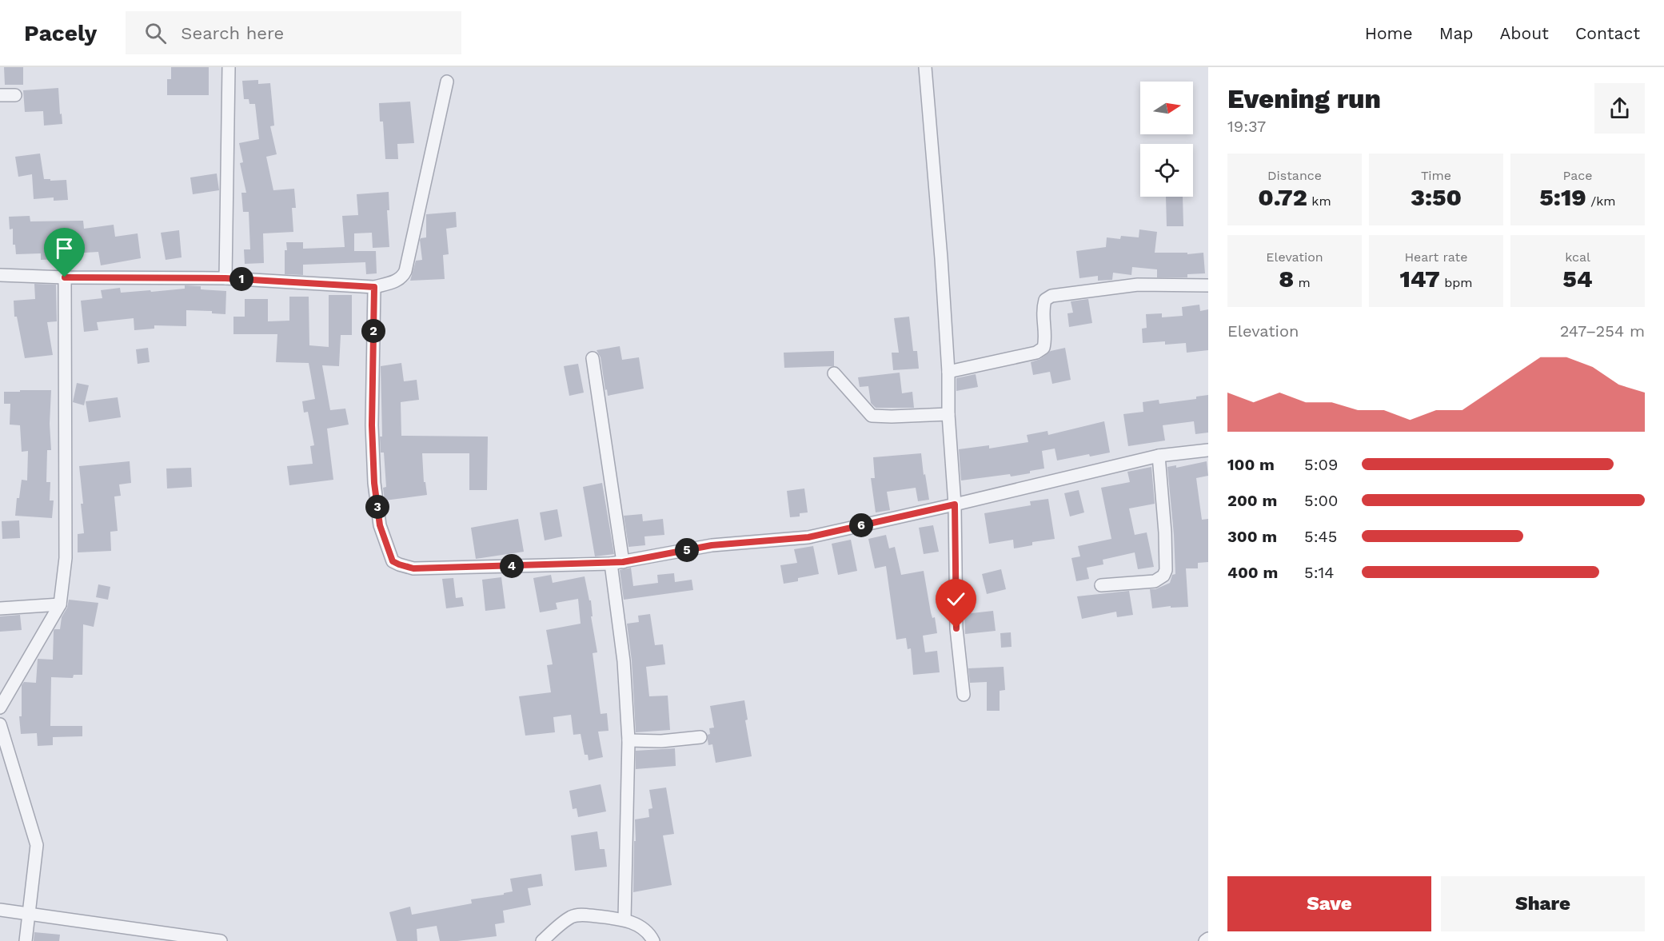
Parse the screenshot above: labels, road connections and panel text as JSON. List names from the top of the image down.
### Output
{
  "north": "right",
  "page": {
    "header": "Pacely",
    "search": "Search here",
    "nav": [
      "Home",
      "Map",
      "About",
      "Contact"
    ],
    "heading": ["Evening run", "19:37"],
    "stats": [
      ["Distance", "0.72 km"],
      ["Time", "3:50"],
      ["Pace", "5:19 /km"],
      ["Elevation", "8 m"],
      ["Heart rate", "147 bpm"],
      ["kcal", "54"]
    ],
    "pins": [
      "1",
      "2",
      "3",
      "6",
      "5",
      "4"
    ],
    "chart": ["Elevation", "247–254 m"],
    "list": [
      {
        "name": "100 m",
        "note": "5:09"
      },
      {
        "name": "200 m",
        "note": "5:00"
      },
      {
        "name": "300 m",
        "note": "5:45"
      },
      {
        "name": "400 m",
        "note": "5:14"
      }
    ],
    "buttons": ["Save", "Share"]
  }
}
